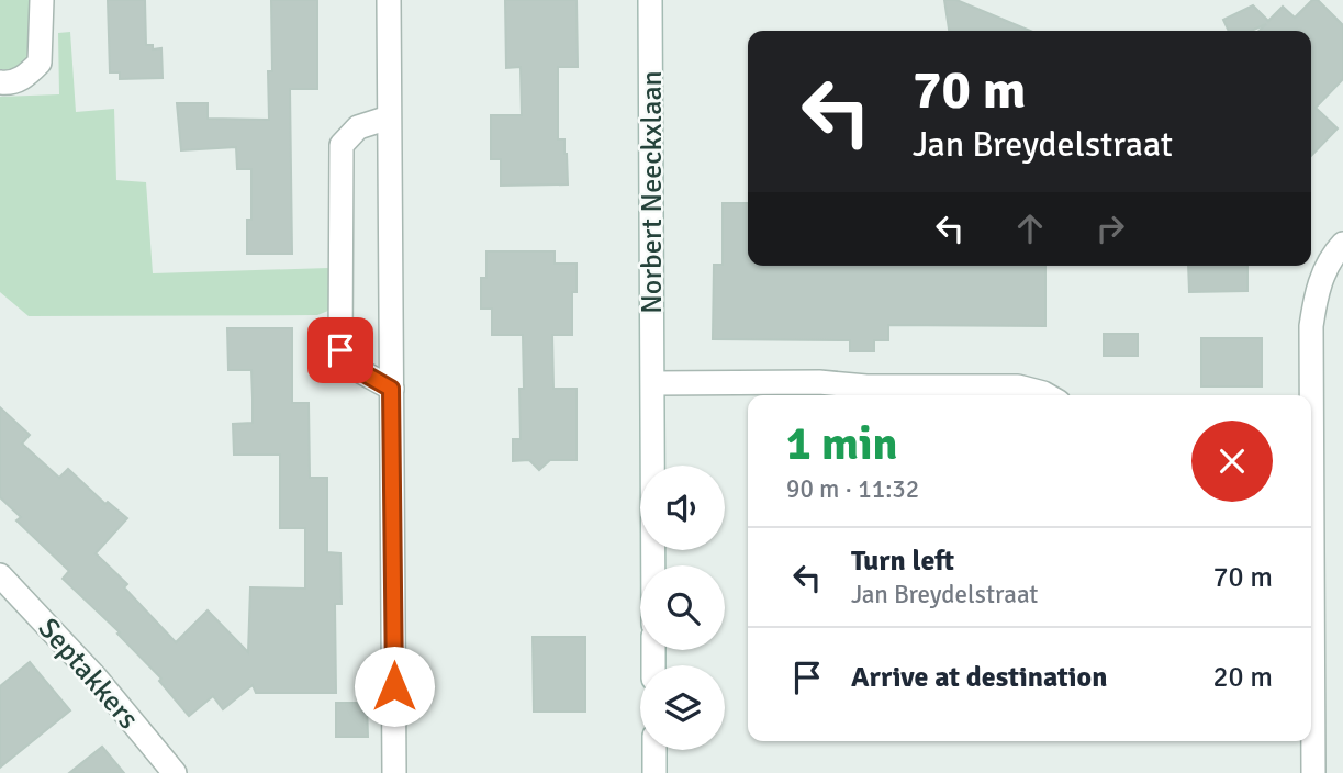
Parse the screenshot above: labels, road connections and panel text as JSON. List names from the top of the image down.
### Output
{
  "streets": {
    "street": ["Norbert Neeckxlaan", "Septakkers"]
  },
  "page": {
    "turn": ["70 m", "Jan Breydelstraat"],
    "heading": ["1 min", "90 m · 11:32"],
    "list": [
      {
        "name": "Turn left",
        "note": "Jan Breydelstraat",
        "value": "70 m"
      },
      {
        "name": "Arrive at destination",
        "value": "20 m"
      }
    ]
  }
}
